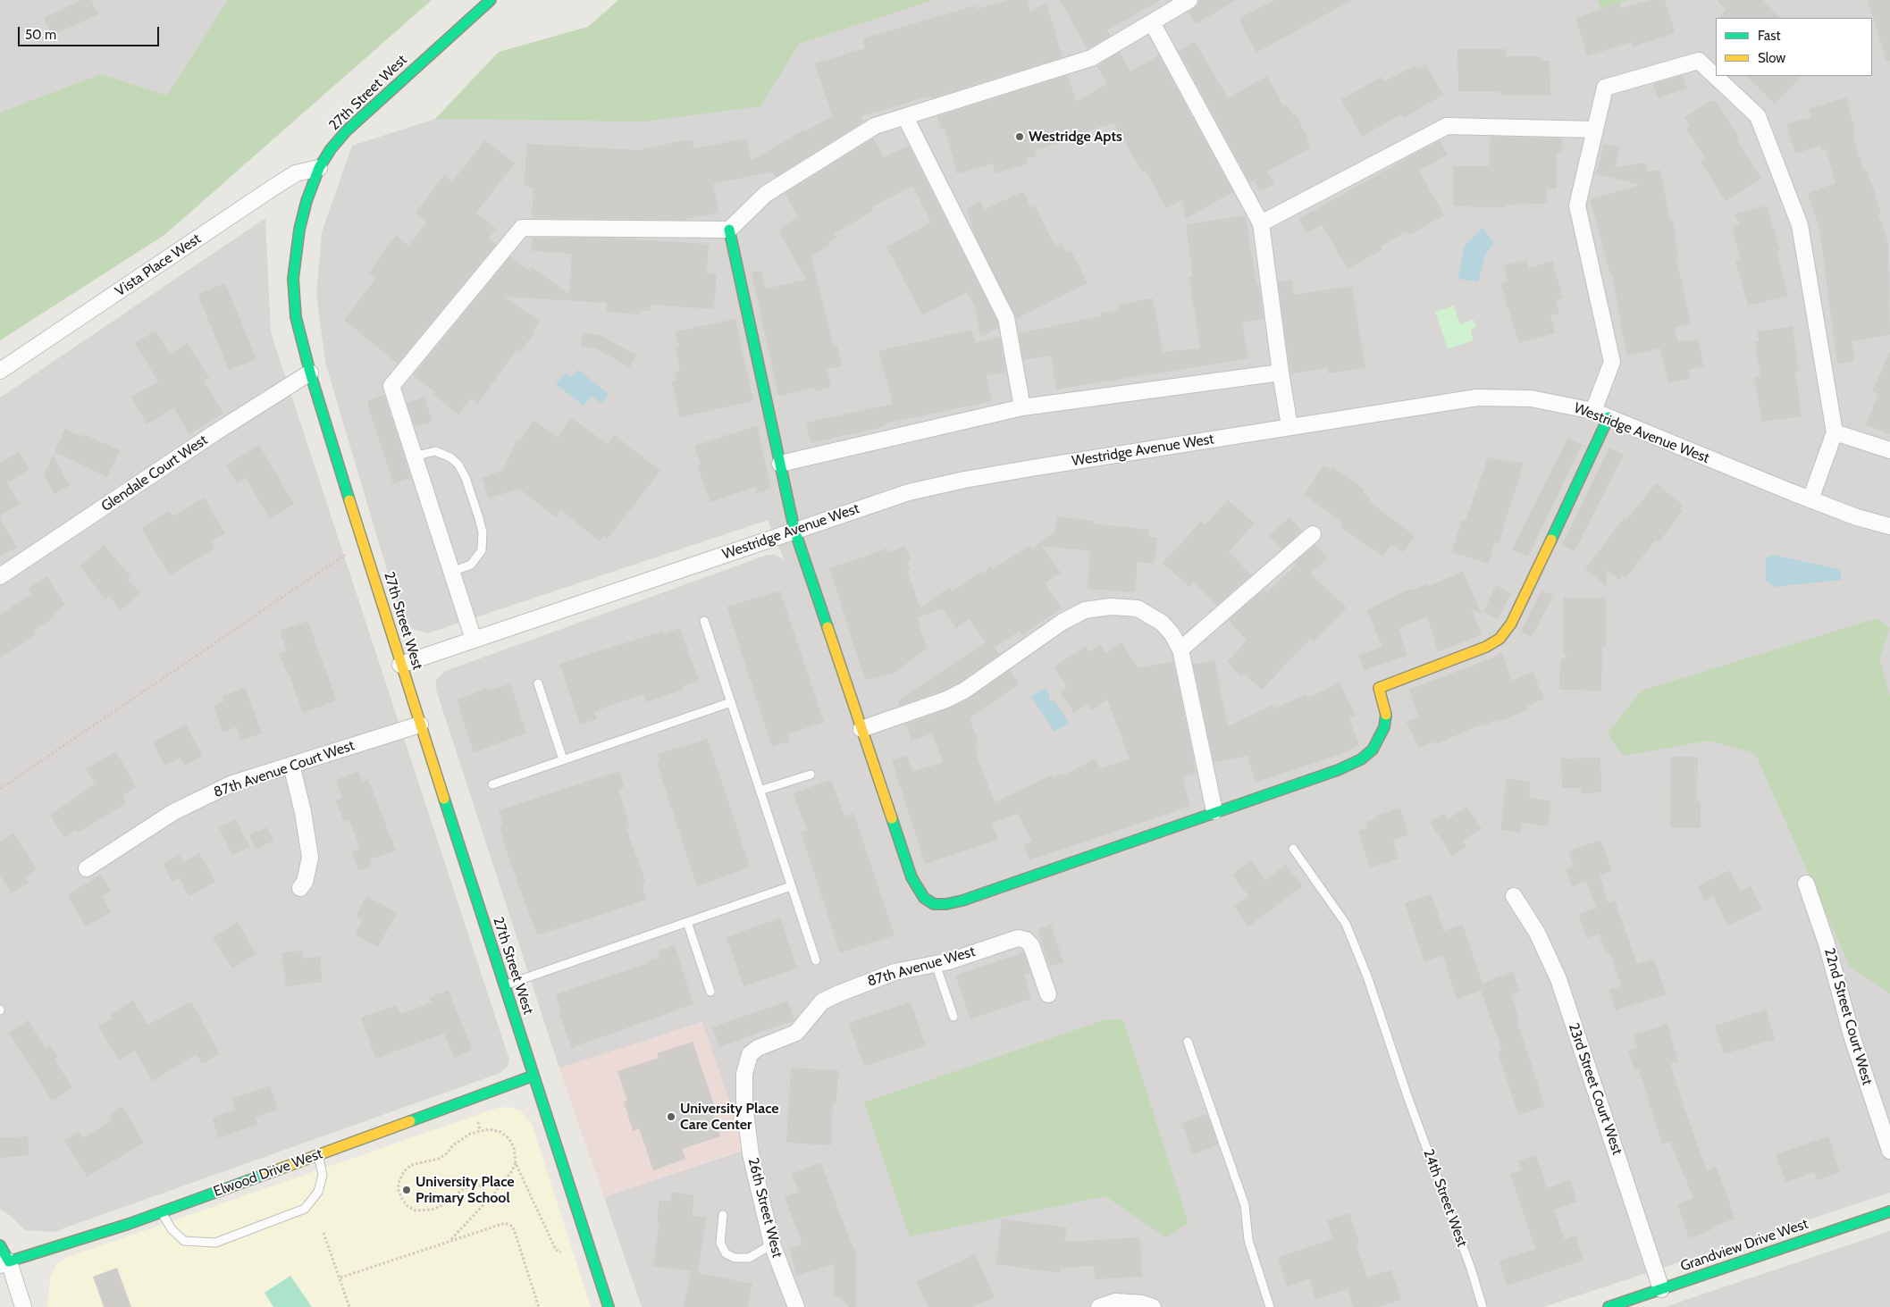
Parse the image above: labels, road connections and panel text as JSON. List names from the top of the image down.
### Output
{
  "streets": {
    "street": [
      "27th Street West",
      "Vista Place West",
      "Westridge Avenue West",
      "Glendale Court West",
      "87th Avenue Court West",
      "87th Avenue West",
      "22nd Street Court West",
      "23rd Street Court West",
      "Elwood Drive West",
      "26th Street West",
      "Grandview Drive West"
    ],
    "lane": ["24th Street West"]
  },
  "crossings": [
    ["27th Street West", "Vista Place West"],
    ["27th Street West", "Westridge Avenue West"],
    ["27th Street West", "Glendale Court West"],
    ["27th Street West", "87th Avenue Court West"],
    ["27th Street West", "Elwood Drive West"],
    ["87th Avenue West", "26th Street West"],
    ["23rd Street Court West", "Grandview Drive West"]
  ],
  "places": ["Westridge Apts", "University Place Care Center", "University Place Primary School"],
  "legend": ["Fast", "Slow"],
  "scale_bar": "50 m"
}
